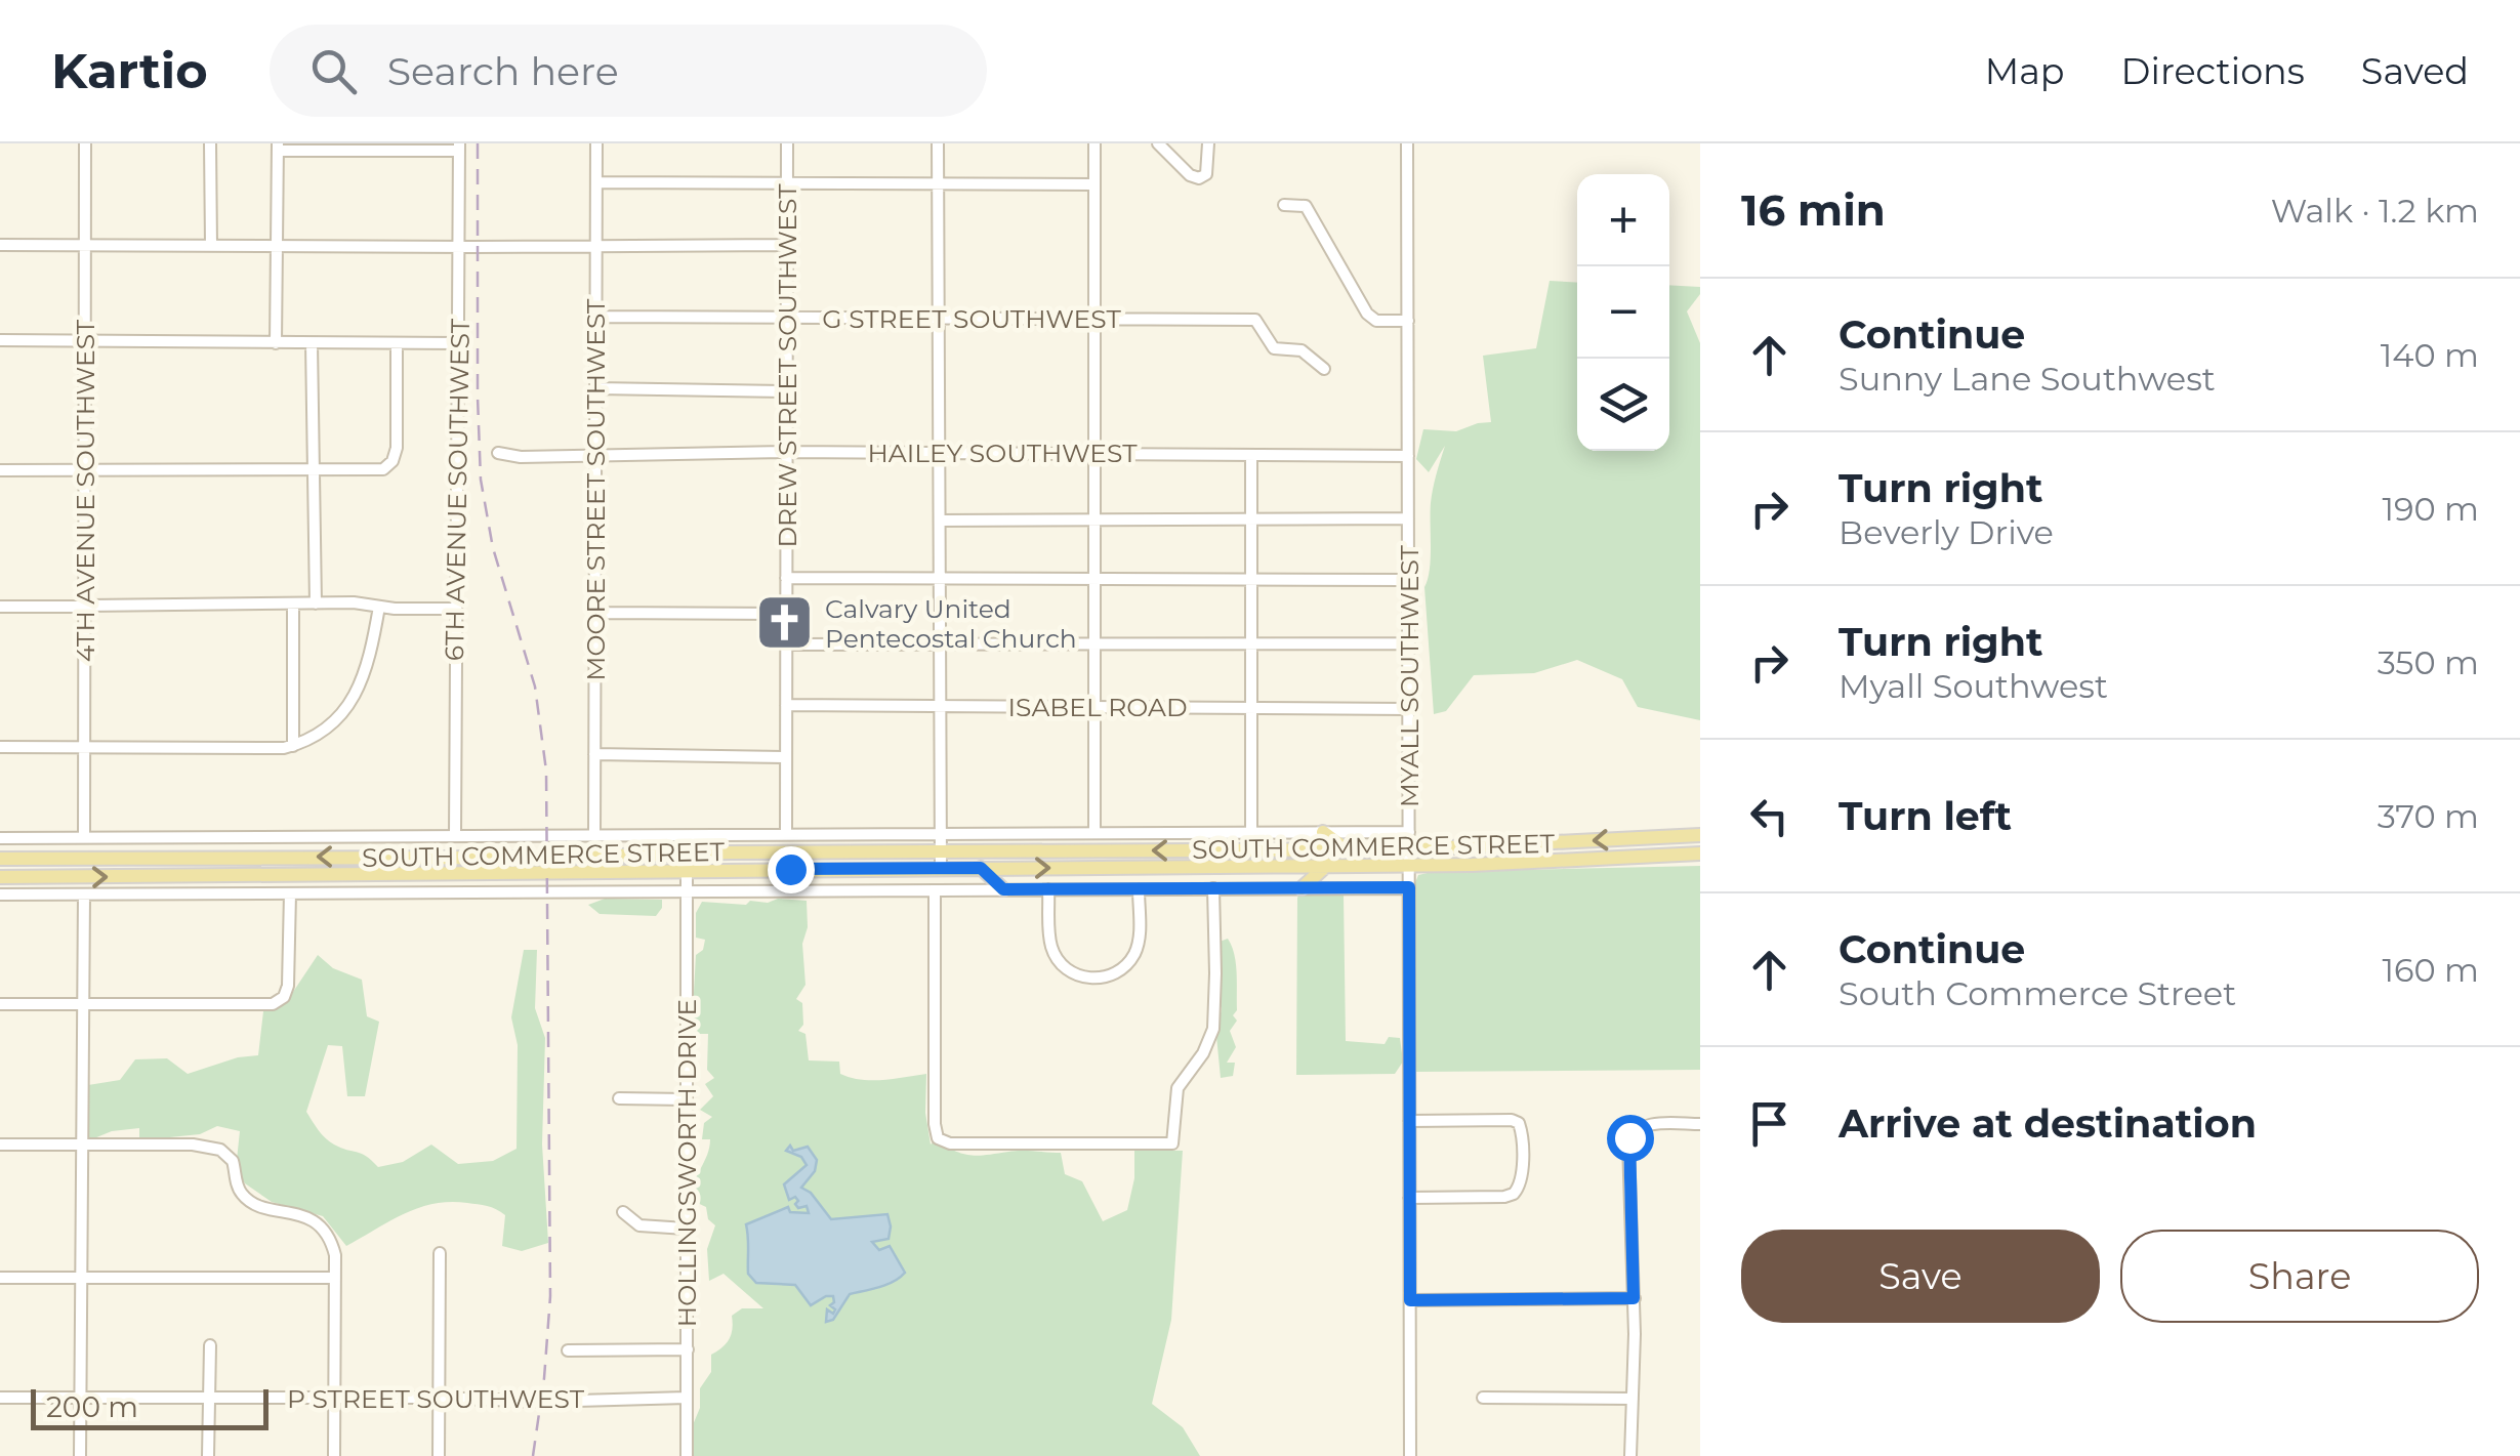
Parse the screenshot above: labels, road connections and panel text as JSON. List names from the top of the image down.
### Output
{
  "streets": {
    "main road": ["SOUTH COMMERCE STREET"],
    "street": [
      "G STREET SOUTHWEST",
      "DREW STREET SOUTHWEST",
      "HAILEY SOUTHWEST",
      "6TH AVENUE SOUTHWEST",
      "MOORE STREET SOUTHWEST",
      "4TH AVENUE SOUTHWEST",
      "MYALL SOUTHWEST",
      "ISABEL ROAD",
      "HOLLINGSWORTH DRIVE",
      "P STREET SOUTHWEST"
    ]
  },
  "crossings": [
    ["G STREET SOUTHWEST", "DREW STREET SOUTHWEST"],
    ["G STREET SOUTHWEST", "MOORE STREET SOUTHWEST"],
    ["DREW STREET SOUTHWEST", "HAILEY SOUTHWEST"],
    ["DREW STREET SOUTHWEST", "ISABEL ROAD"],
    ["HAILEY SOUTHWEST", "MOORE STREET SOUTHWEST"],
    ["HAILEY SOUTHWEST", "MYALL SOUTHWEST"],
    ["MYALL SOUTHWEST", "ISABEL ROAD"],
    ["MYALL SOUTHWEST", "SOUTH COMMERCE STREET"],
    ["SOUTH COMMERCE STREET", "HOLLINGSWORTH DRIVE"],
    ["HOLLINGSWORTH DRIVE", "P STREET SOUTHWEST"]
  ],
  "places": {
    "church": ["Calvary United Pentecostal Church"]
  },
  "scale_bar": "200 m",
  "page": {
    "header": "Kartio",
    "search": "Search here",
    "nav": ["Map", "Directions", "Saved"],
    "heading": ["16 min", "Walk · 1.2 km"],
    "map_buttons": ["+", "−"],
    "list": [
      ["Continue", "Sunny Lane Southwest", "140 m"],
      ["Turn right", "Beverly Drive", "190 m"],
      ["Turn right", "Myall Southwest", "350 m"],
      ["Turn left", "370 m"],
      ["Continue", "South Commerce Street", "160 m"],
      "Arrive at destination"
    ],
    "buttons": ["Save", "Share"],
    "scale": "200 m"
  }
}
